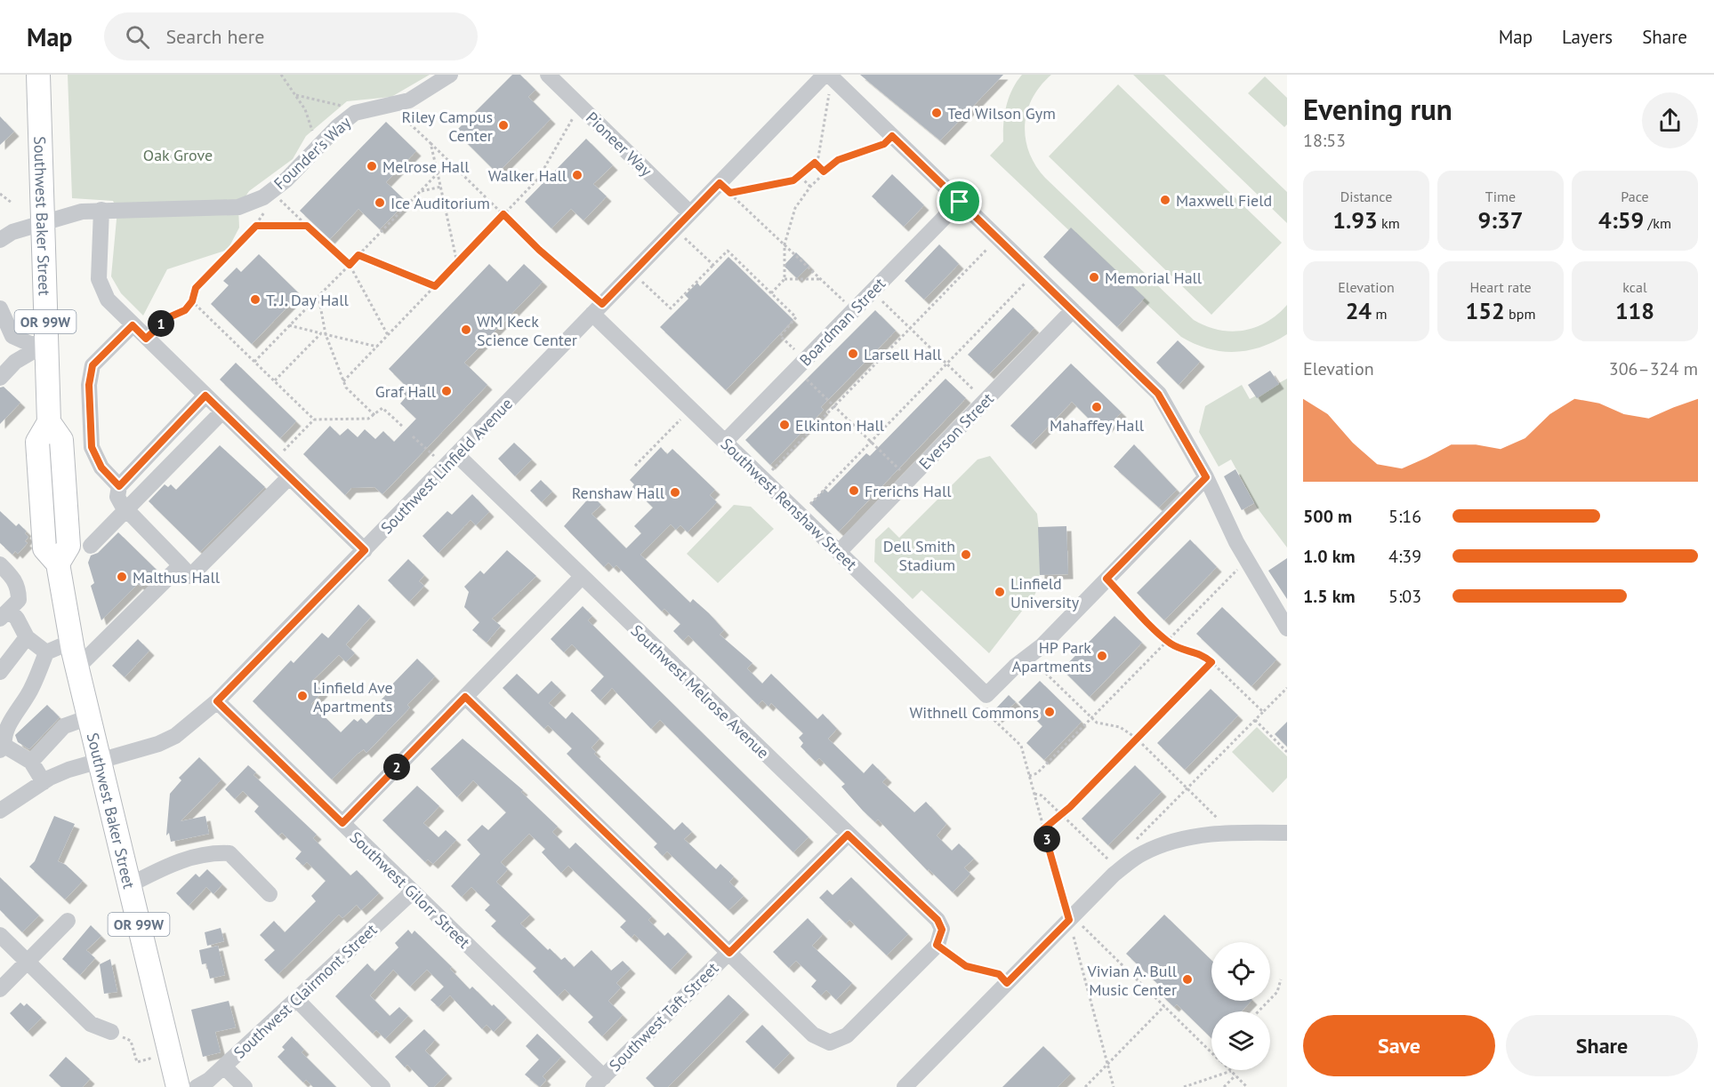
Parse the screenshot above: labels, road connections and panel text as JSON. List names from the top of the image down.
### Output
{
  "streets": {
    "highway": ["Southwest Baker Street", "OR 99W"],
    "street": [
      "Pioneer Way",
      "Founder's Way",
      "Boardman Street",
      "Everson Street",
      "Southwest Linfield Avenue",
      "Southwest Renshaw Street",
      "Southwest Melrose Avenue",
      "Southwest Gilorr Street",
      "Southwest Clairmont Street",
      "Southwest Taft Street"
    ]
  },
  "crossings": [
    ["Pioneer Way", "Southwest Linfield Avenue"],
    ["Founder's Way", "Southwest Baker Street"],
    ["Southwest Baker Street", "Southwest Linfield Avenue"],
    ["Boardman Street", "Southwest Renshaw Street"],
    ["Everson Street", "Southwest Renshaw Street"],
    ["Southwest Linfield Avenue", "Southwest Renshaw Street"],
    ["Southwest Linfield Avenue", "Southwest Melrose Avenue"],
    ["Southwest Linfield Avenue", "Southwest Gilorr Street"],
    ["Southwest Melrose Avenue", "Southwest Taft Street"],
    ["Southwest Gilorr Street", "Southwest Clairmont Street"],
    ["Southwest Gilorr Street", "Southwest Taft Street"]
  ],
  "parks": ["Oak Grove"],
  "places": [
    "Ted Wilson Gym",
    "Riley Campus Center",
    "Melrose Hall",
    "Walker Hall",
    "Maxwell Field",
    "Ice Auditorium",
    "Memorial Hall",
    "T. J. Day Hall",
    "WM Keck Science Center",
    "Larsell Hall",
    "Graf Hall",
    "Mahaffey Hall",
    "Elkinton Hall",
    "Frerichs Hall",
    "Renshaw Hall",
    "Dell Smith Stadium",
    "Malthus Hall",
    "Linfield University",
    "HP Park Apartments",
    "Linfield Ave Apartments",
    "Withnell Commons",
    "Vivian A. Bull Music Center"
  ],
  "page": {
    "header": "Map",
    "search": "Search here",
    "nav": ["Map", "Layers", "Share"],
    "heading": ["Evening run", "18:53"],
    "stats": [
      ["Distance", "1.93 km"],
      ["Time", "9:37"],
      ["Pace", "4:59 /km"],
      ["Elevation", "24 m"],
      ["Heart rate", "152 bpm"],
      ["kcal", "118"]
    ],
    "pins": ["1", "2", "3"],
    "chart": ["Elevation", "306–324 m"],
    "list": [
      {
        "name": "500 m",
        "note": "5:16"
      },
      {
        "name": "1.0 km",
        "note": "4:39"
      },
      {
        "name": "1.5 km",
        "note": "5:03"
      }
    ],
    "buttons": ["Save", "Share"]
  }
}
